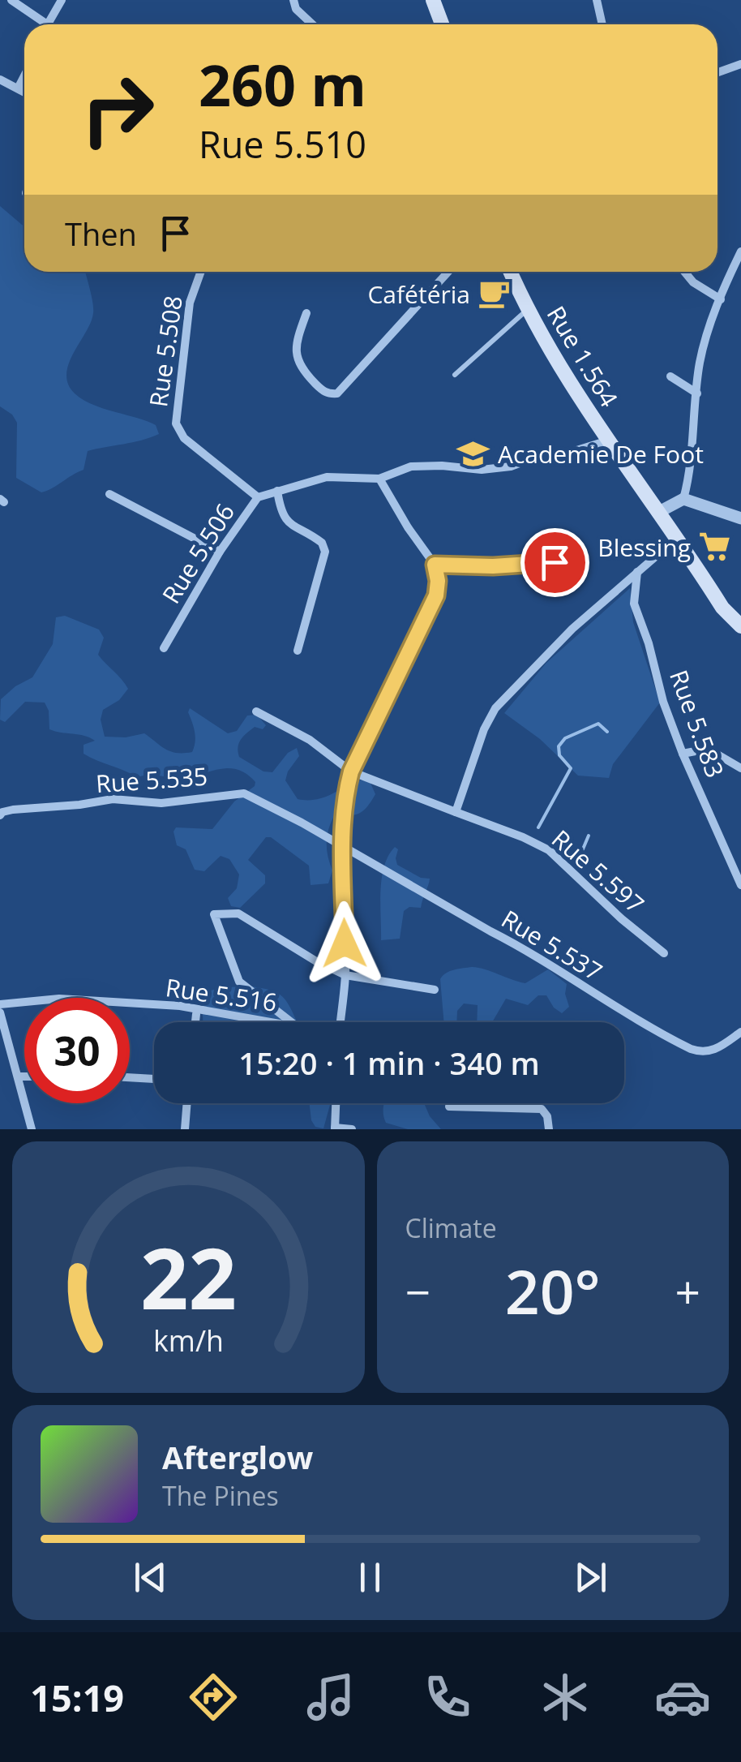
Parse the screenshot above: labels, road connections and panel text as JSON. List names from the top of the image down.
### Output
{
  "streets": {
    "main road": ["Rue 1.564"],
    "street": [
      "Rue 5.508",
      "Rue 5.506",
      "Rue 5.583",
      "Rue 5.535",
      "Rue 5.597",
      "Rue 5.537",
      "Rue 5.516"
    ]
  },
  "crossings": [
    ["Rue 5.508", "Rue 5.506"],
    ["Rue 1.564", "Rue 5.506"],
    ["Rue 5.535", "Rue 5.537"]
  ],
  "places": {
    "cafe": ["Cafétéria"],
    "school or university": ["Academie De Foot"],
    "supermarket": ["Blessing"]
  },
  "page": {
    "turn": ["260 m", "Rue 5.510"],
    "then": "Then",
    "limit": "30",
    "trip": "15:20 · 1 min · 340 m",
    "tile": "Climate",
    "heat": ["−", "20°", "+"],
    "song": ["Afterglow", "The Pines"],
    "tabs": "15:19",
    "gauge": ["22", "km/h"]
  }
}
